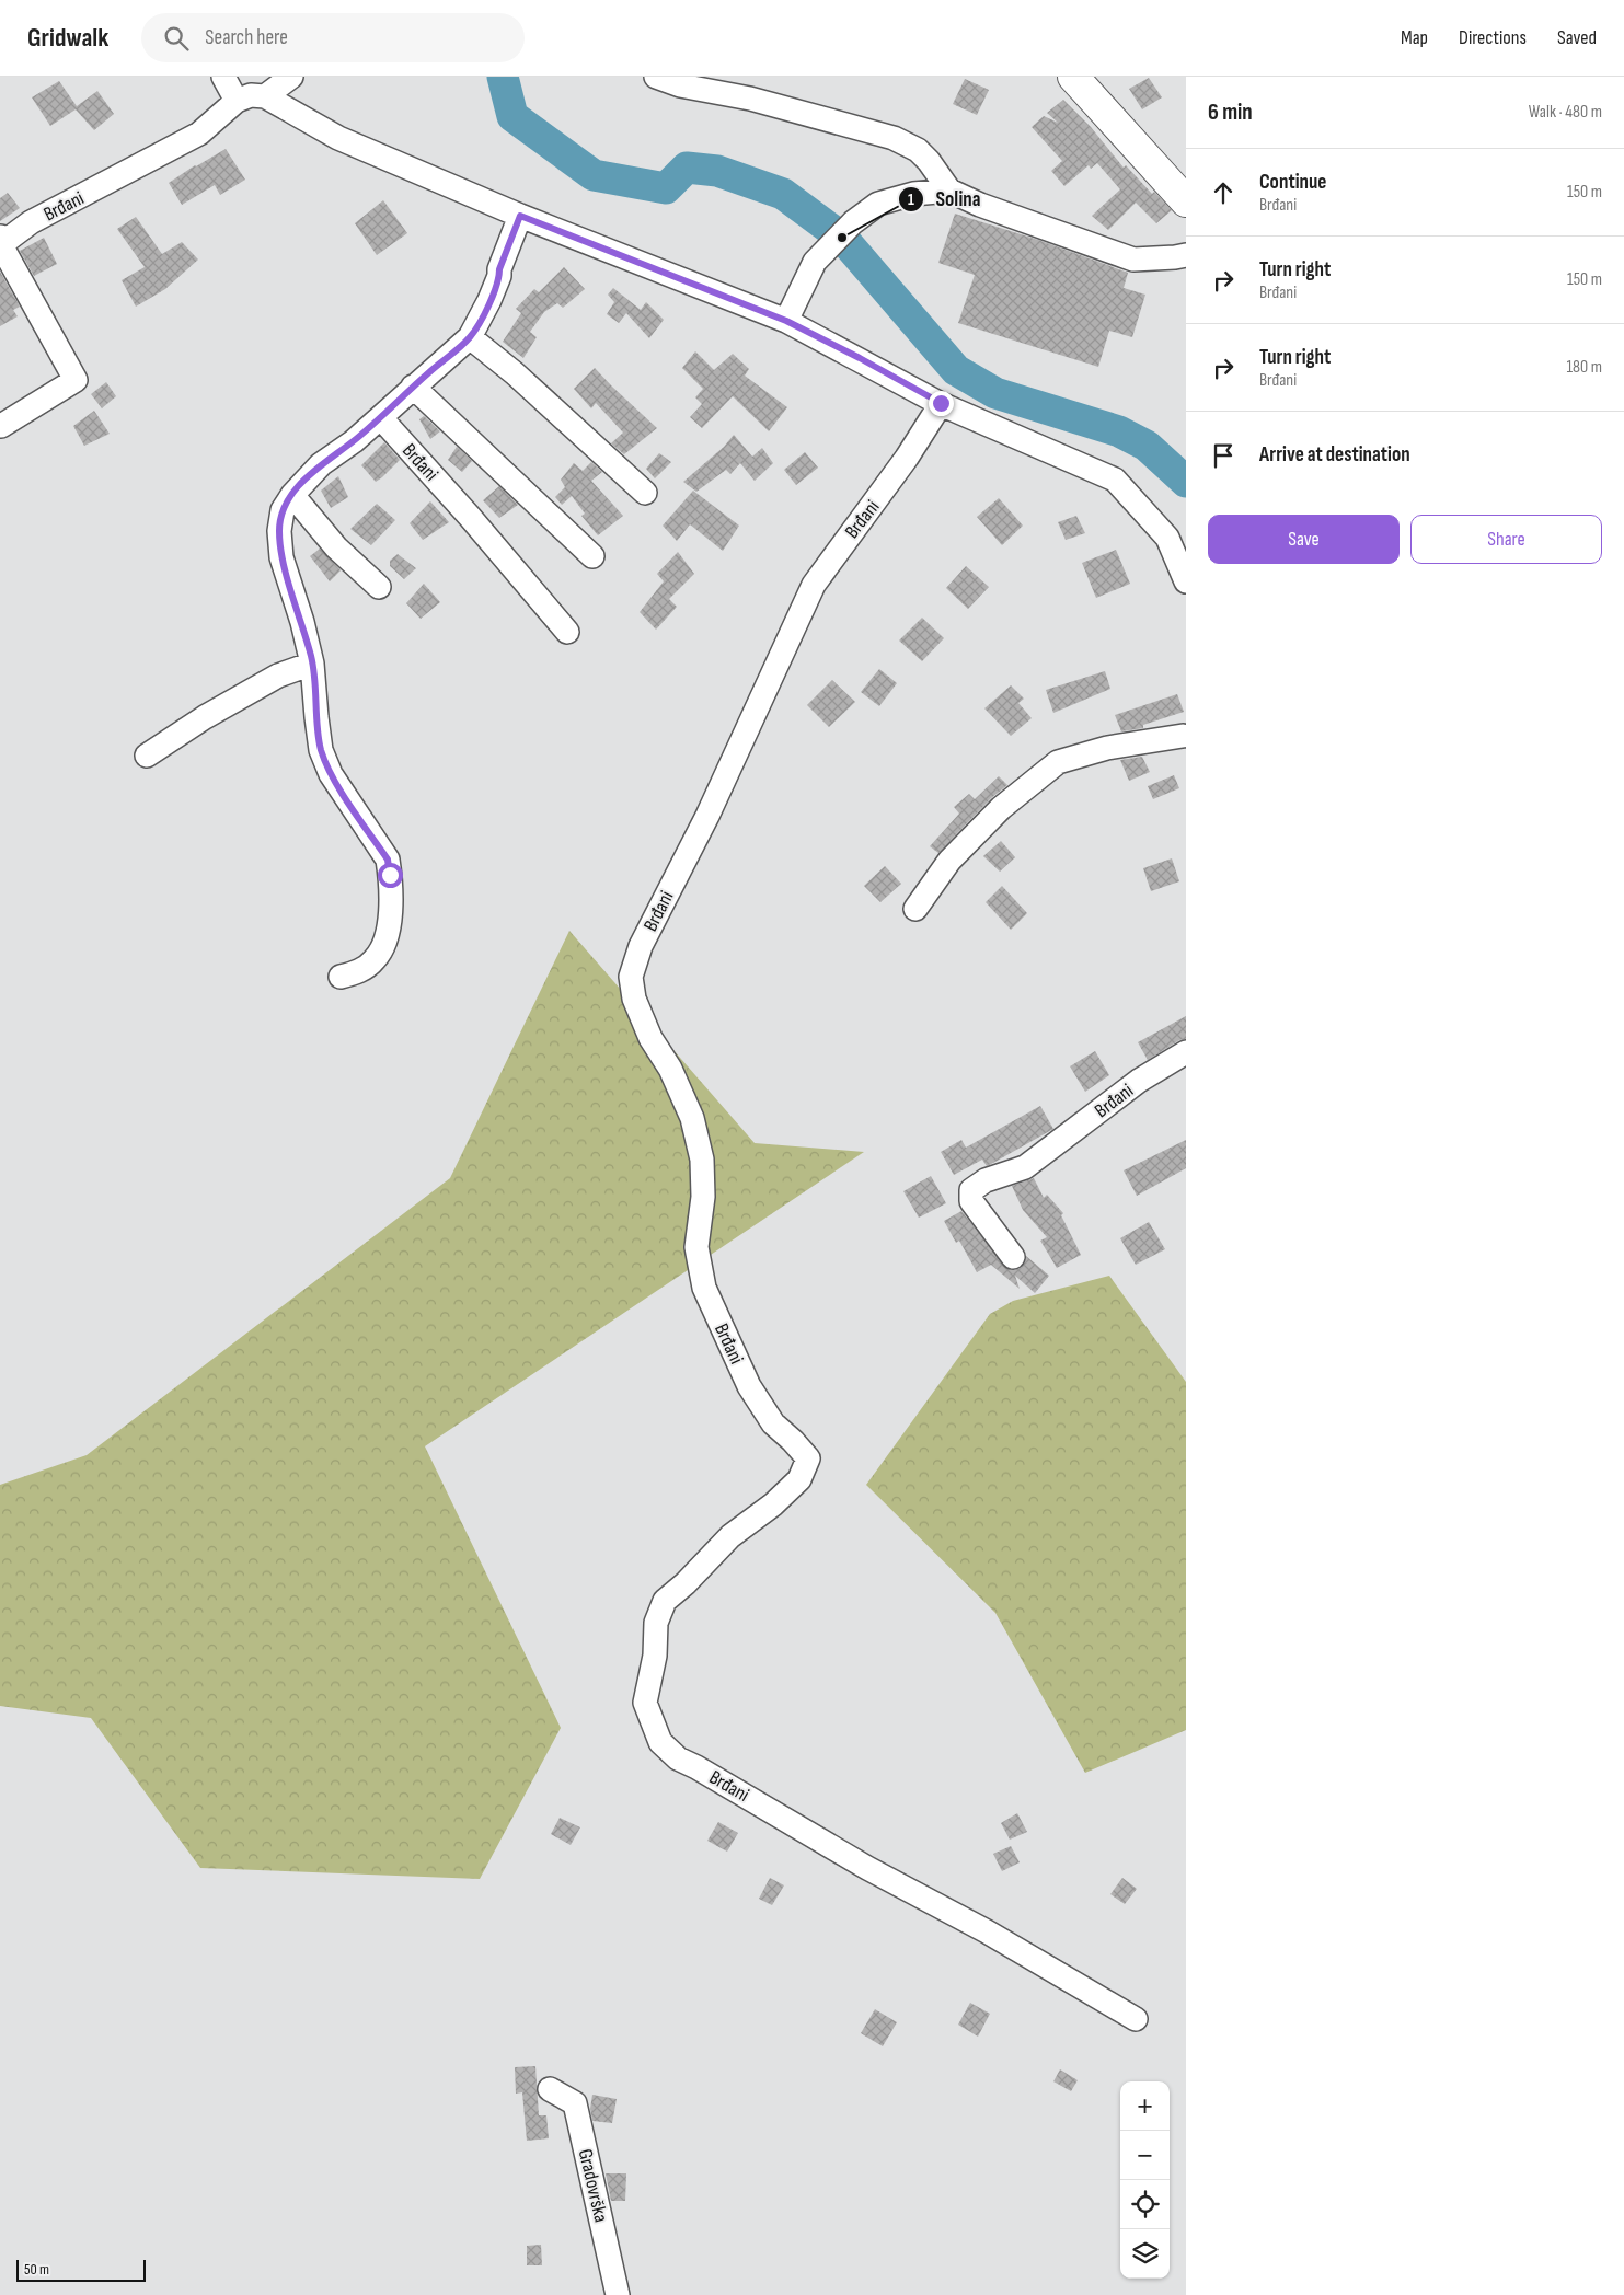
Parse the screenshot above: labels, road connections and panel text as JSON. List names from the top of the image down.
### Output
{
  "streets": {
    "street": ["Brđani", "Gradovrška"]
  },
  "places": ["Solina"],
  "scale_bar": "50 m",
  "page": {
    "header": "Gridwalk",
    "search": "Search here",
    "nav": ["Map", "Directions", "Saved"],
    "heading": ["6 min", "Walk · 480 m"],
    "list": [
      ["Continue", "Brđani", "150 m"],
      ["Turn right", "Brđani", "150 m"],
      ["Turn right", "Brđani", "180 m"],
      "Arrive at destination"
    ],
    "buttons": ["Save", "Share"],
    "map_buttons": ["+", "−"],
    "scale": "50 m"
  }
}
